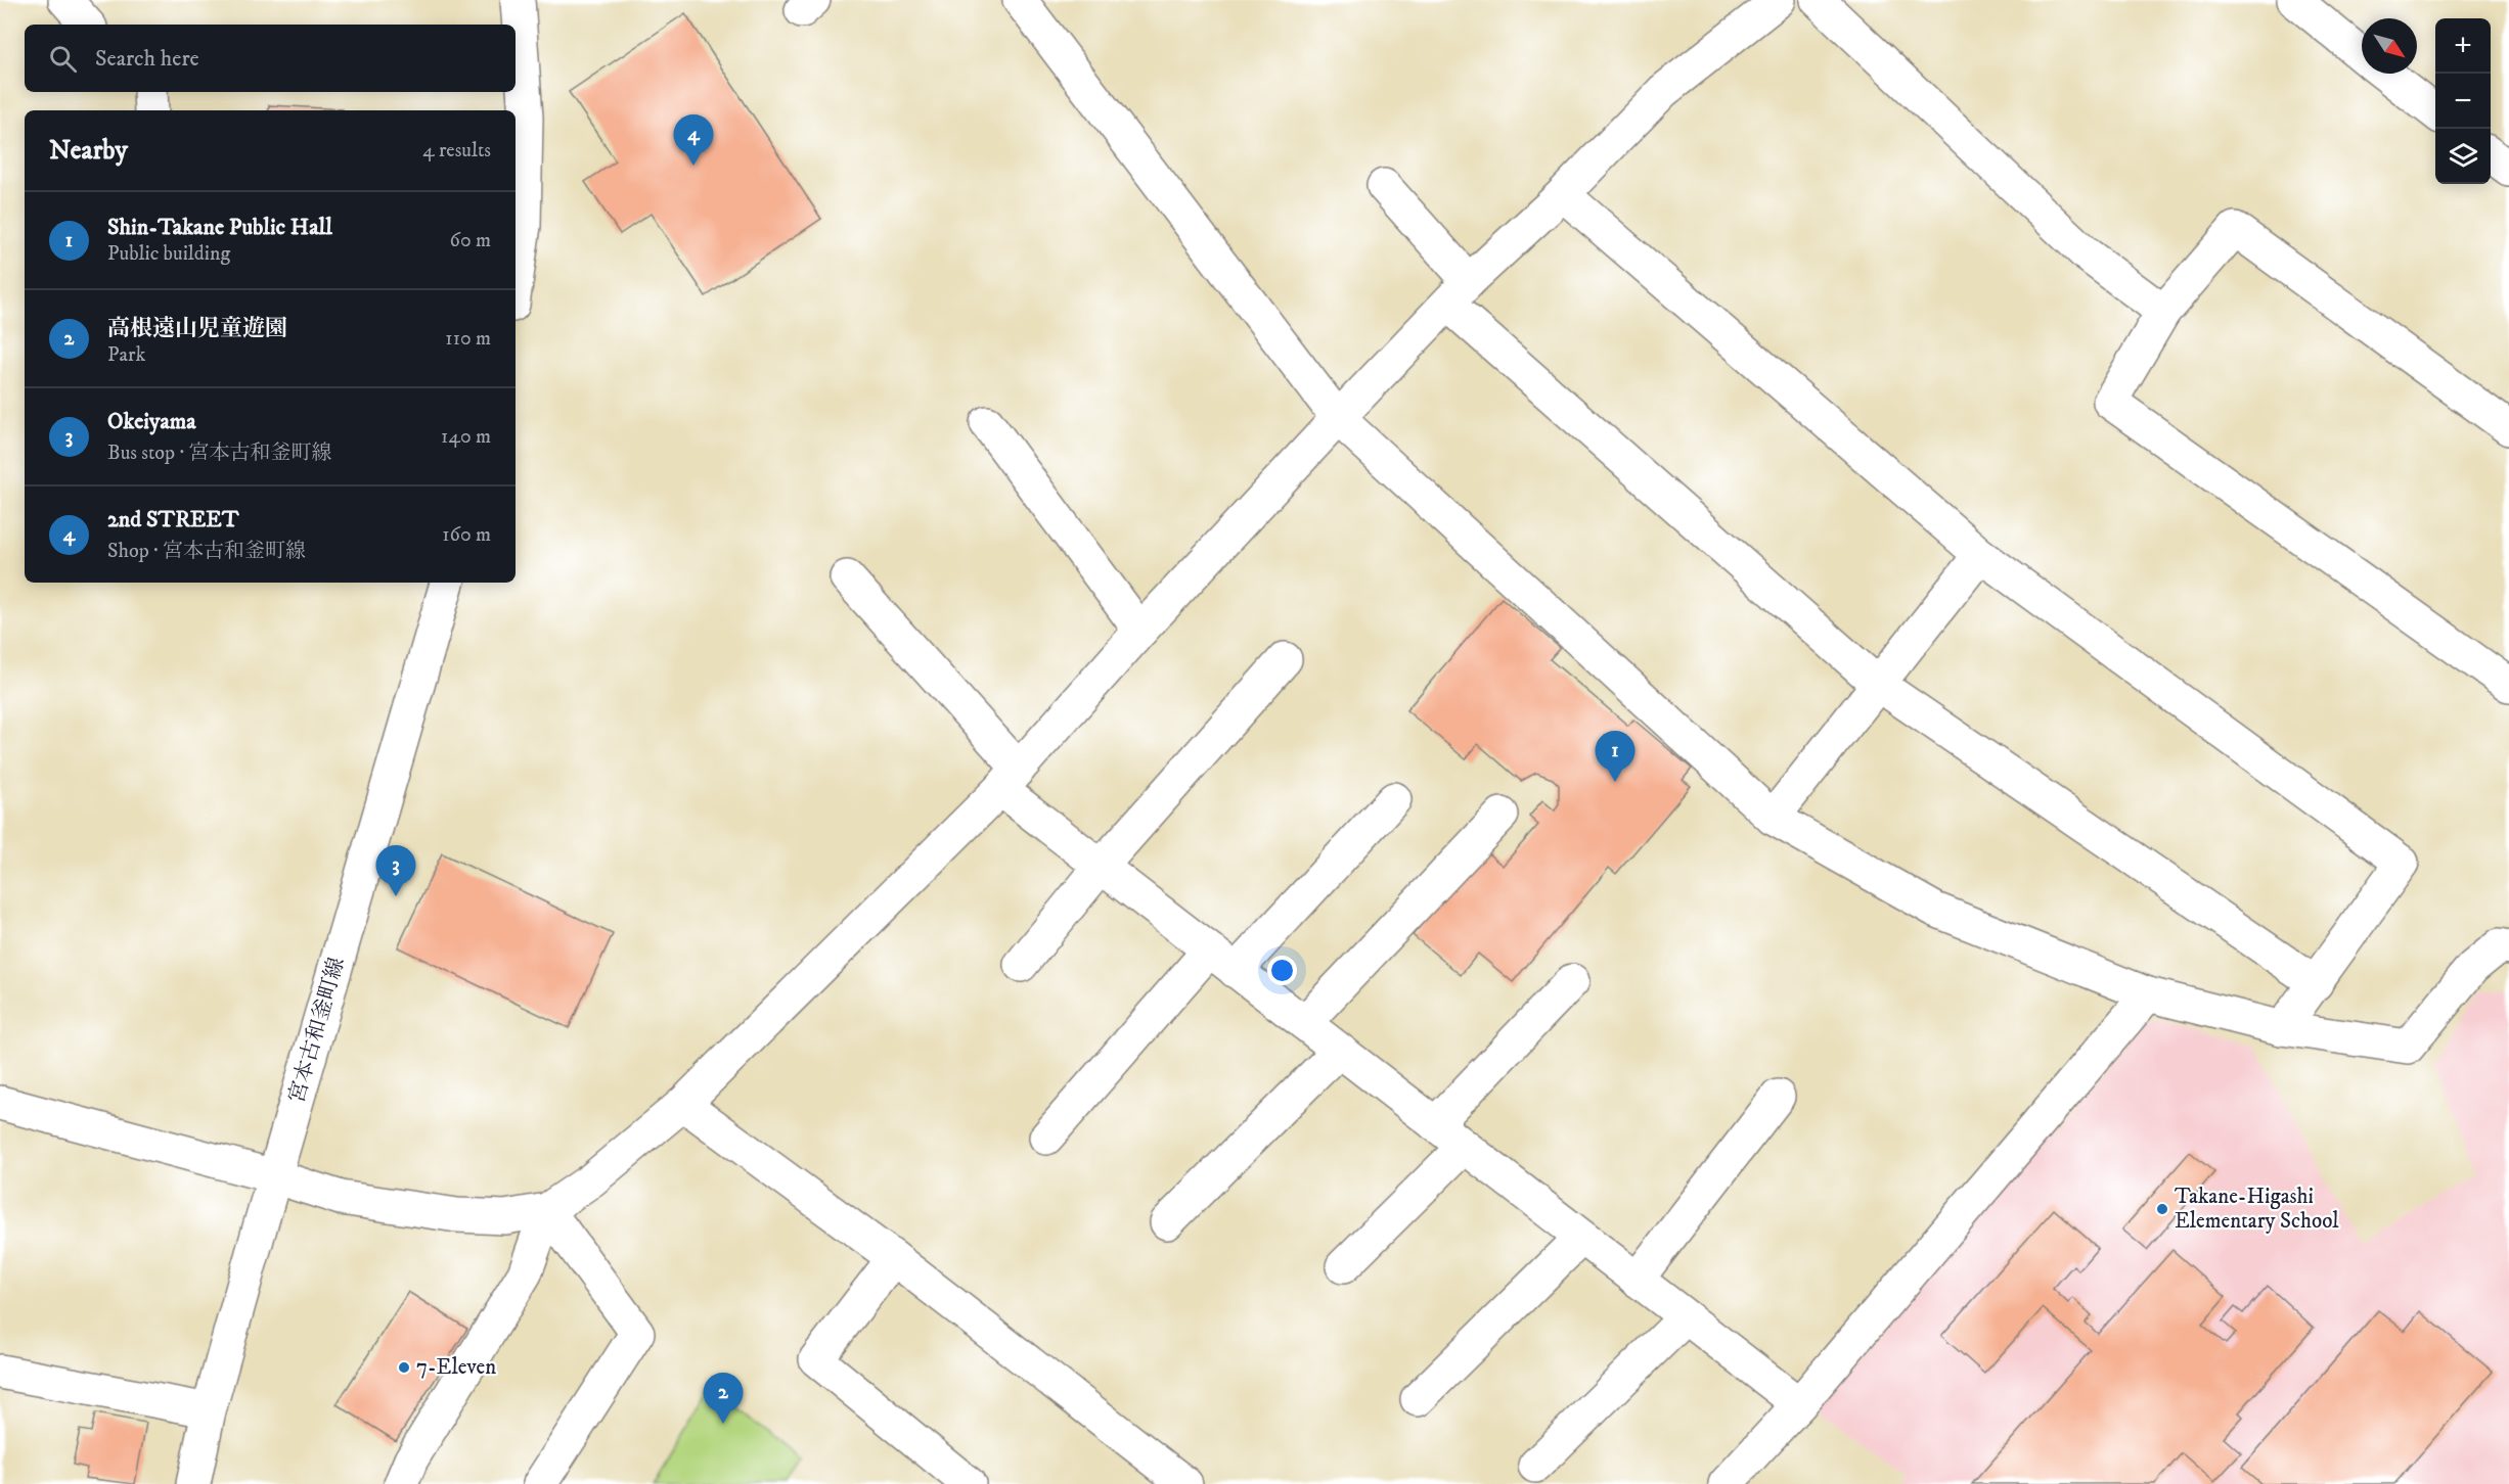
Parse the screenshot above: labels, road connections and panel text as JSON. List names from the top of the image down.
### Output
{
  "streets": {
    "street": ["宮本古和釜町線"]
  },
  "places": ["Takane-Higashi Elementary School", "7-Eleven"],
  "north": "bottom right",
  "page": {
    "map_buttons": ["+", "−"],
    "search": "Search here",
    "heading": ["Nearby", "4 results"],
    "pins": [
      "4",
      "1",
      "3",
      "2"
    ],
    "list": [
      {
        "mark": "1",
        "name": "Shin-Takane Public Hall",
        "note": "Public building",
        "value": "60 m"
      },
      {
        "mark": "2",
        "name": "高根遠山児童遊園",
        "note": "Park",
        "value": "110 m"
      },
      {
        "mark": "3",
        "name": "Okeiyama",
        "note": "Bus stop · 宮本古和釜町線",
        "value": "140 m"
      },
      {
        "mark": "4",
        "name": "2nd STREET",
        "note": "Shop · 宮本古和釜町線",
        "value": "160 m"
      }
    ]
  }
}
